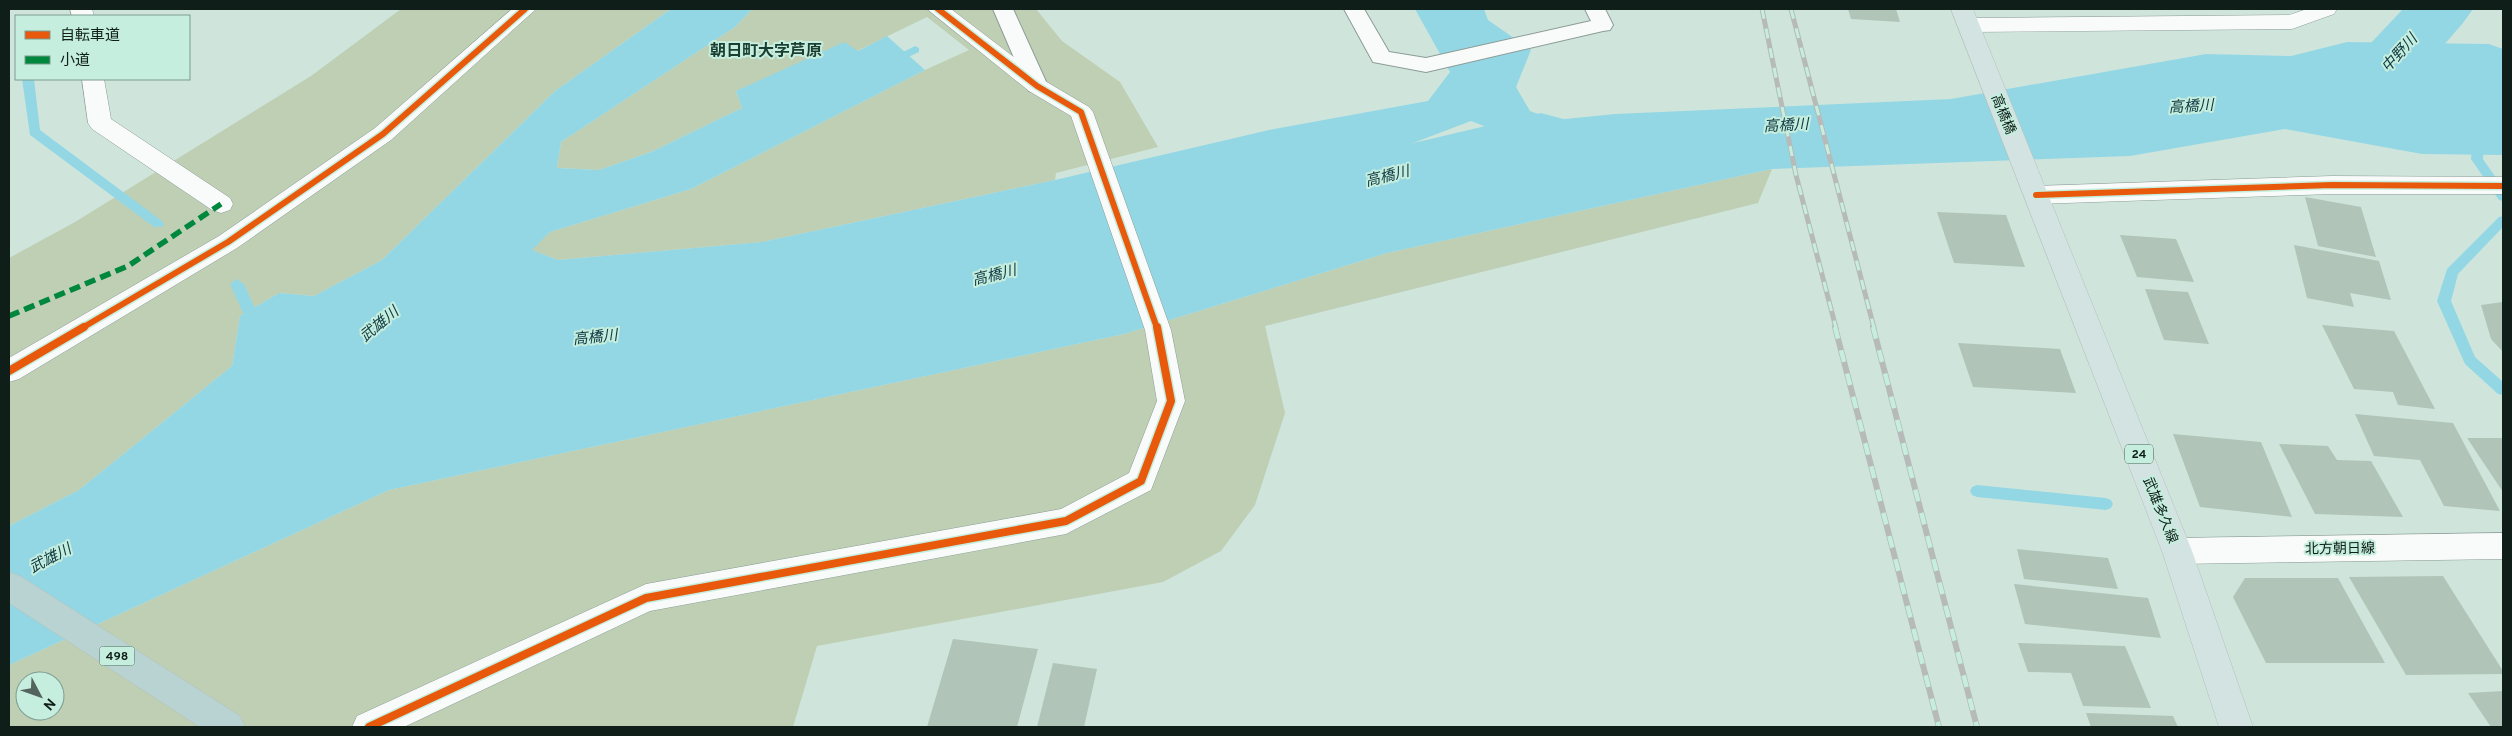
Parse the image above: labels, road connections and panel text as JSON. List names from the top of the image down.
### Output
{
  "streets": {
    "highway": ["498"],
    "main road": ["高橋橋", "24", "武雄多久線"],
    "street": ["北方朝日線"]
  },
  "crossings": [
    ["高橋橋", "武雄多久線"],
    ["武雄多久線", "北方朝日線"]
  ],
  "districts": ["朝日町大字芦原"],
  "water": ["中野川", "高橋川", "武雄川"],
  "legend": ["自転車道", "小道"],
  "north": "bottom right"
}
